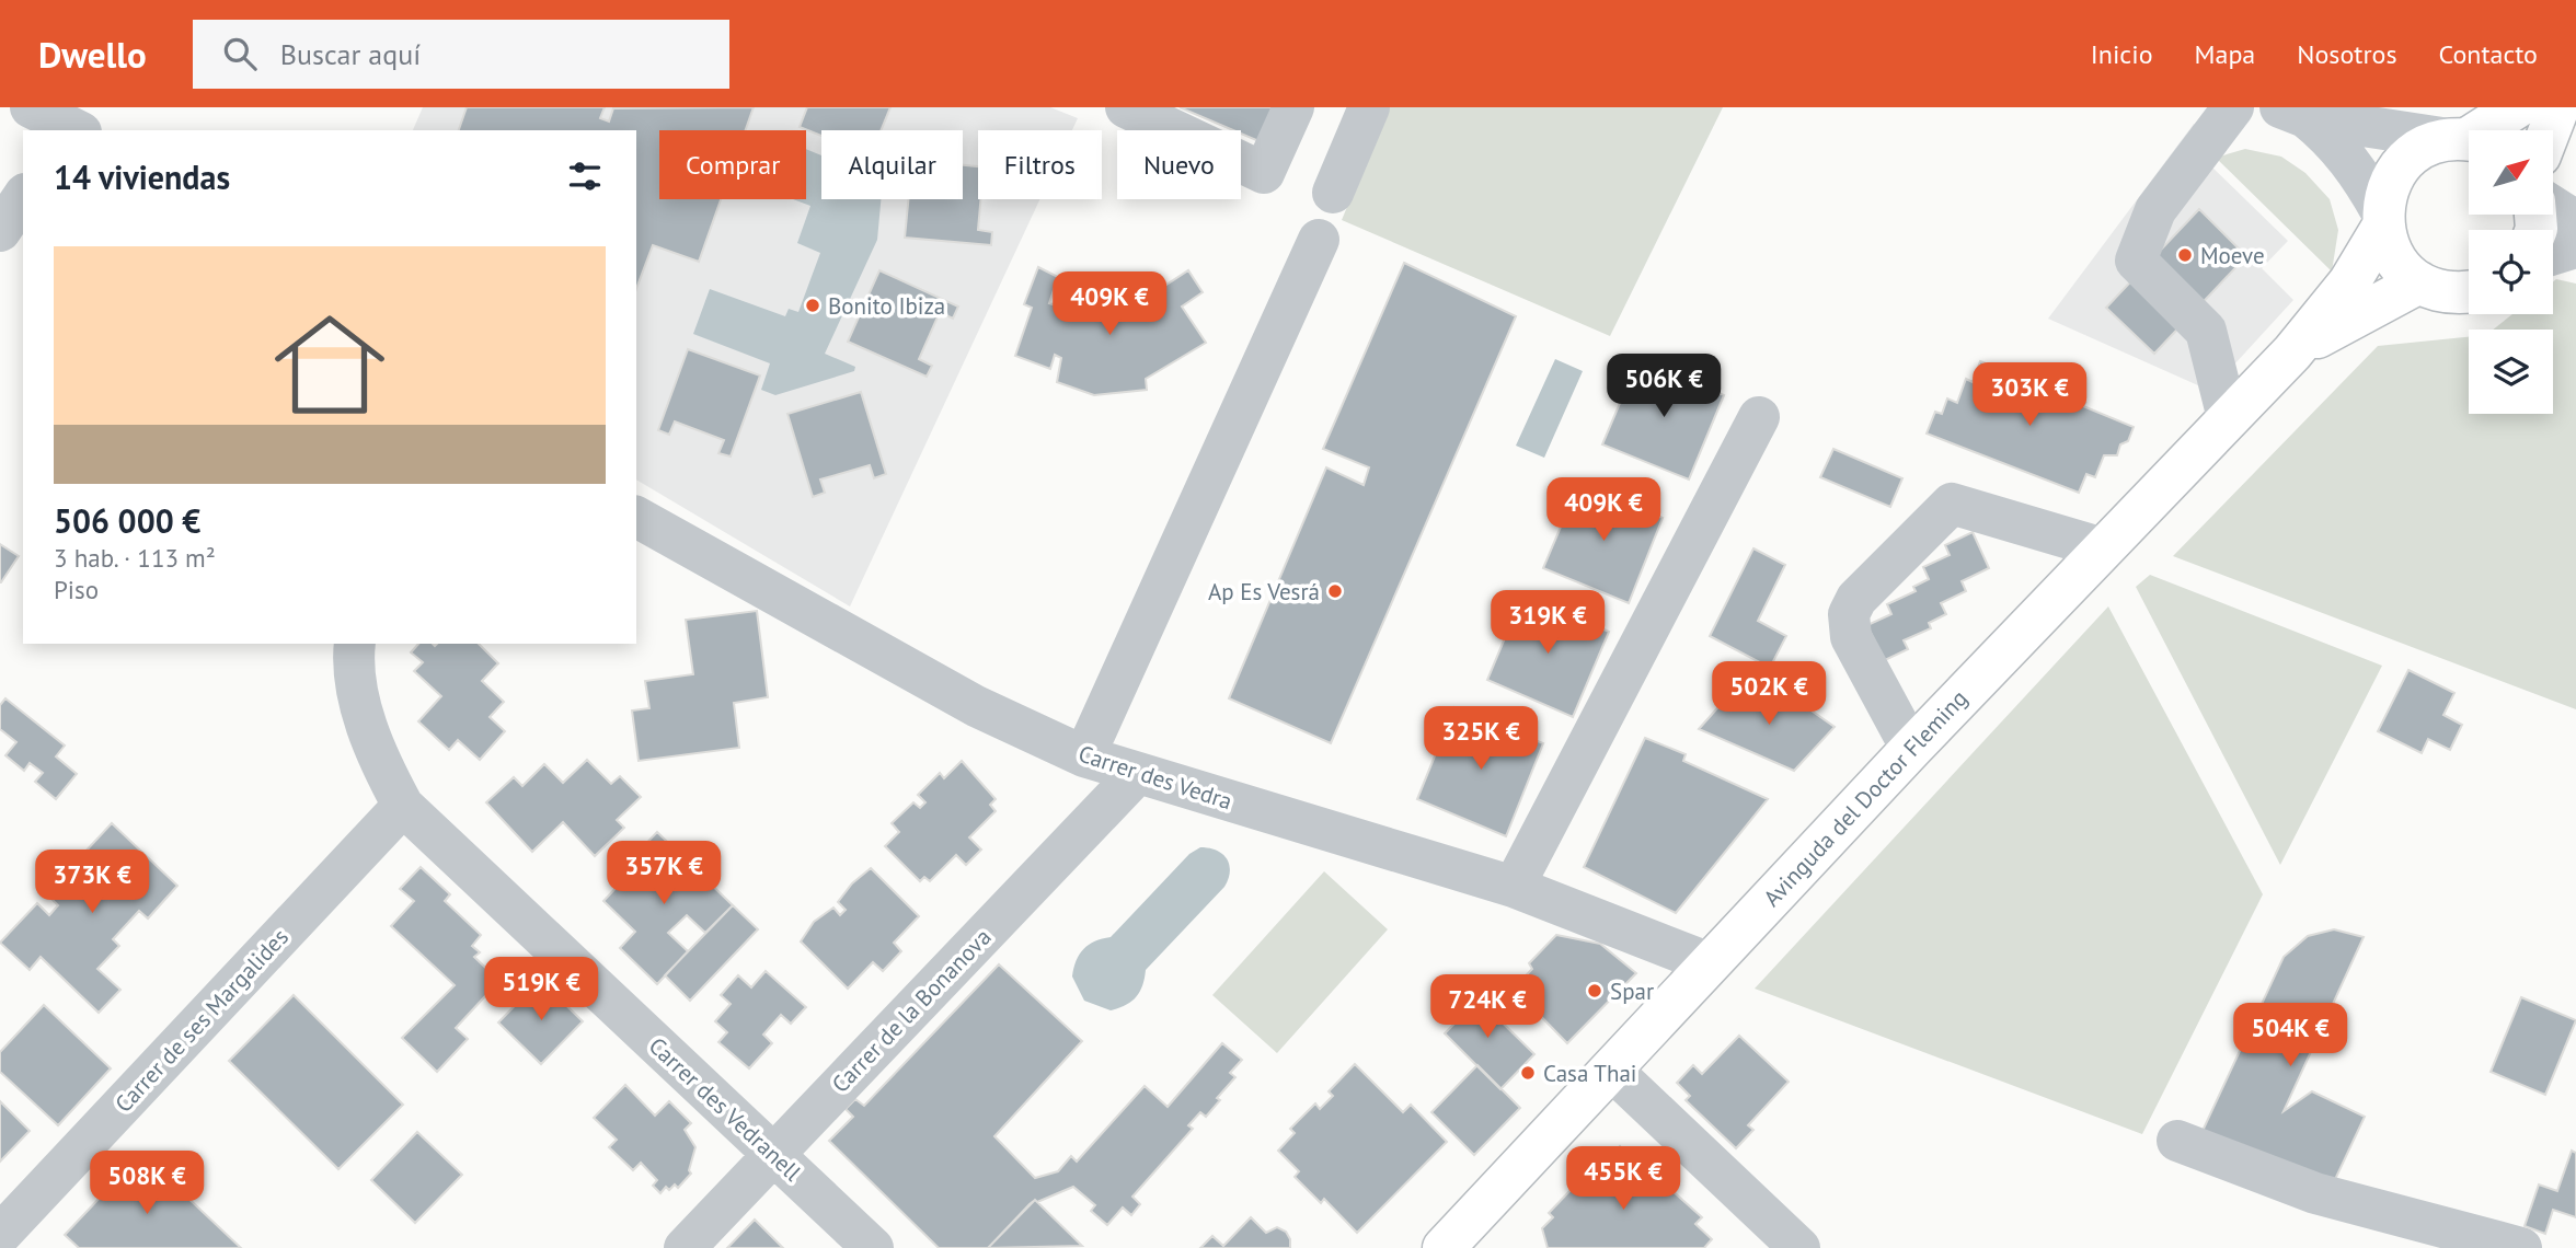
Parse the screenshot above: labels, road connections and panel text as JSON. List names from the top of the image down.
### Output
{
  "streets": {
    "main road": ["Avinguda del Doctor Fleming"],
    "street": [
      "Carrer des Vedra",
      "Carrer de la Bonanova",
      "Carrer de ses Margalides",
      "Carrer des Vedranell"
    ]
  },
  "crossings": [
    ["Carrer des Vedra", "Avinguda del Doctor Fleming"],
    ["Carrer des Vedra", "Carrer de la Bonanova"],
    ["Carrer de la Bonanova", "Carrer des Vedranell"],
    ["Carrer de ses Margalides", "Carrer des Vedranell"]
  ],
  "places": [
    "Moeve",
    "Bonito Ibiza",
    "Ap Es Vesrá",
    "Spar",
    "Casa Thai"
  ],
  "north": "top right",
  "page": {
    "header": "Dwello",
    "search": "Buscar aquí",
    "nav": [
      "Inicio",
      "Mapa",
      "Nosotros",
      "Contacto"
    ],
    "chip": [
      "Comprar",
      "Alquilar",
      "Filtros",
      "Nuevo"
    ],
    "heading": "14 viviendas",
    "list": [
      {
        "name": "506 000 €",
        "note": "3 hab. · 113 m² · Piso"
      }
    ],
    "price": [
      "409K €",
      "506K €",
      "303K €",
      "409K €",
      "319K €",
      "502K €",
      "325K €",
      "357K €",
      "373K €",
      "519K €",
      "724K €",
      "504K €",
      "455K €",
      "508K €"
    ]
  }
}
